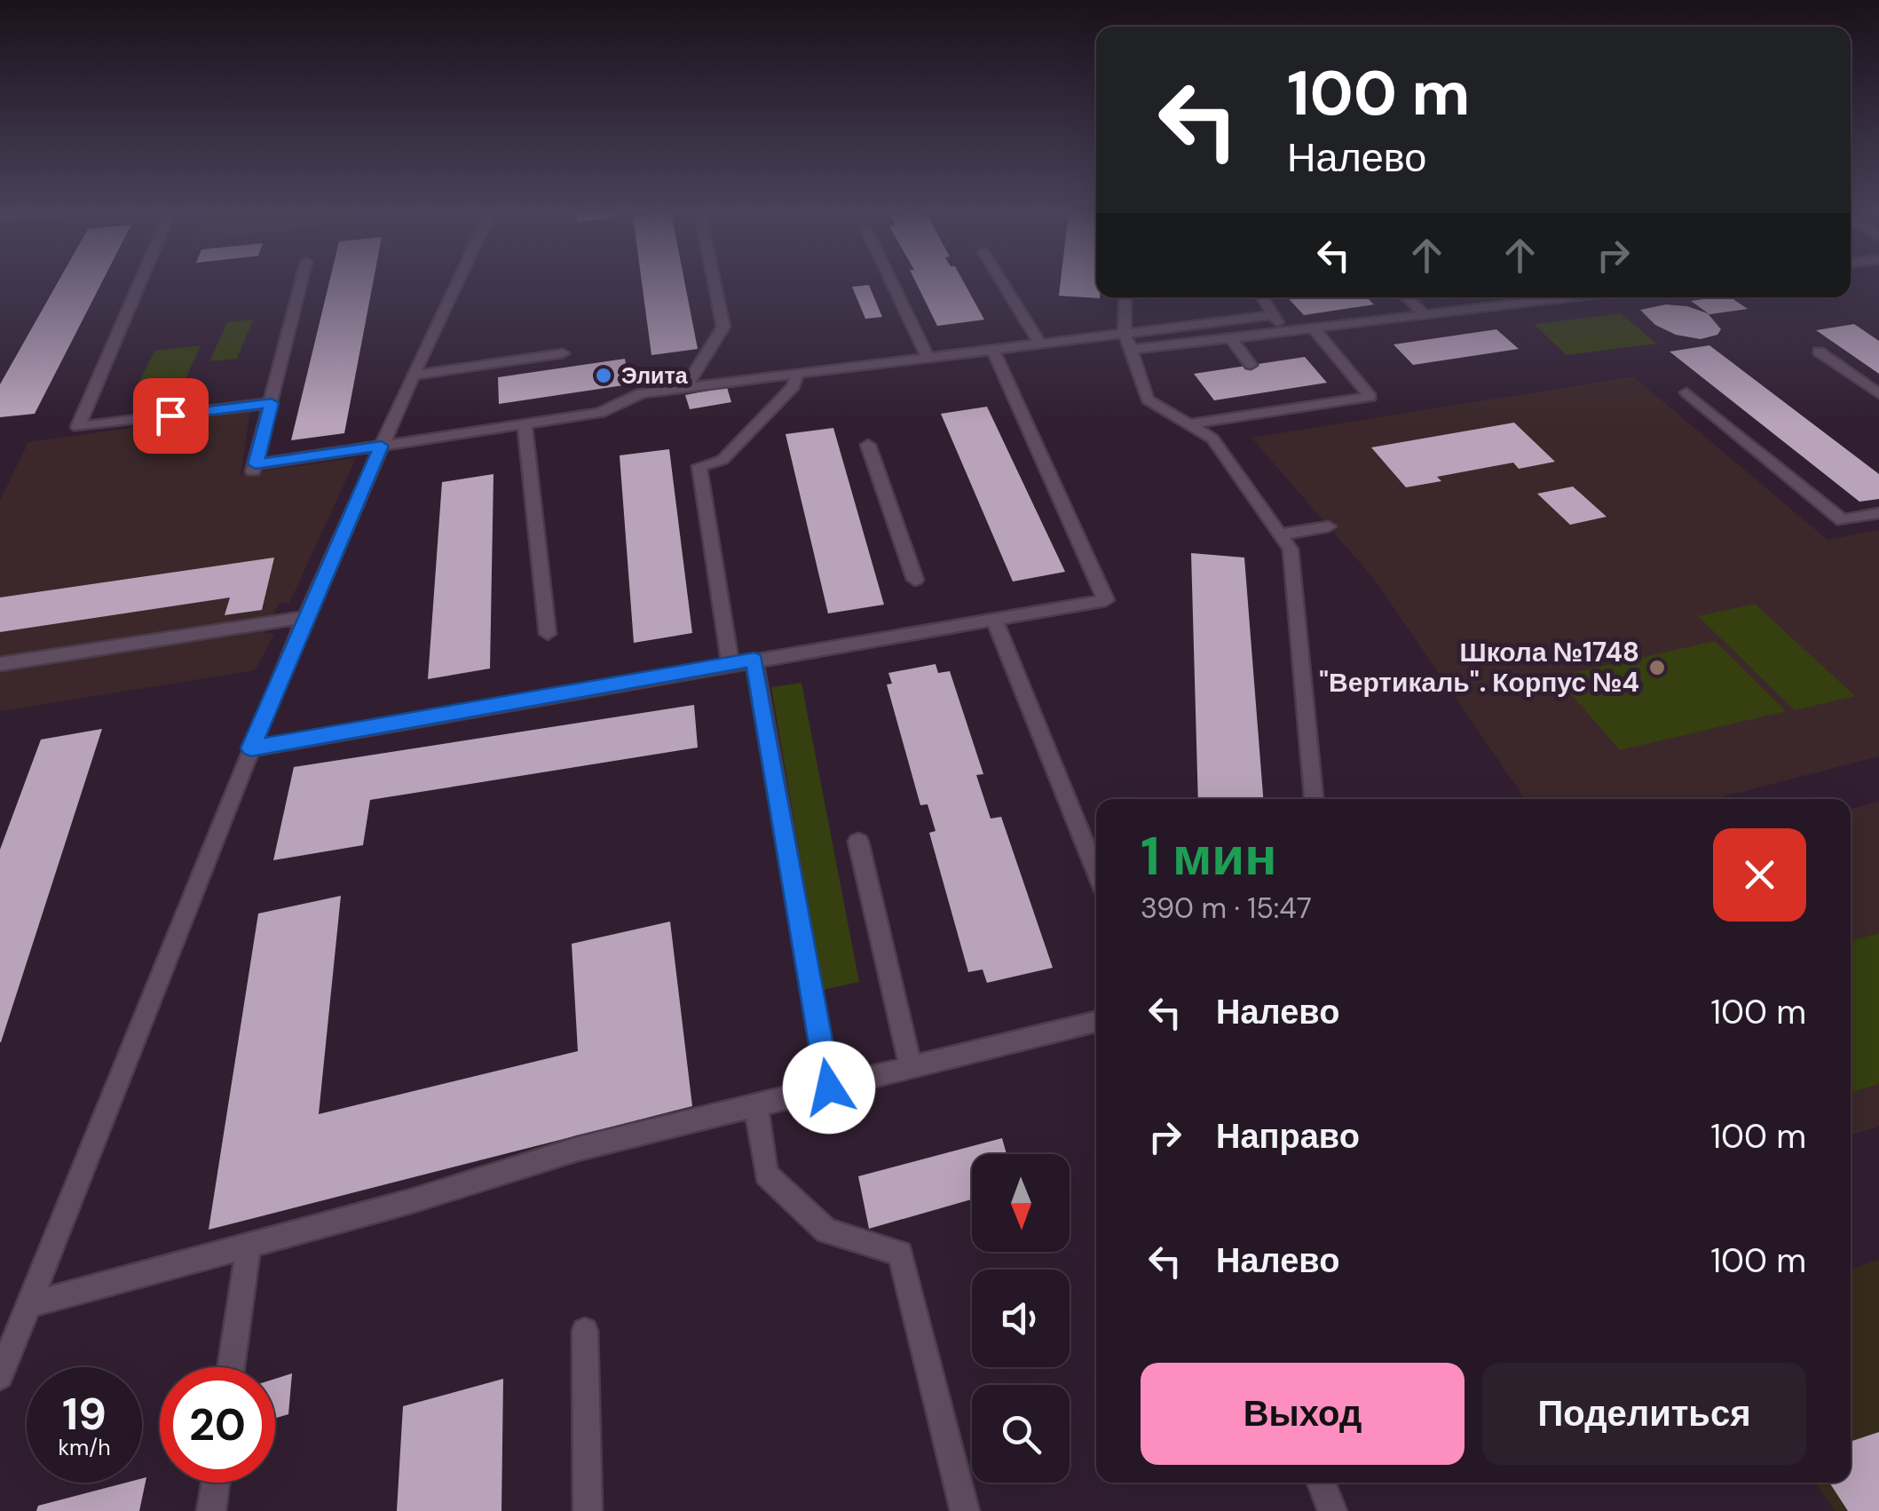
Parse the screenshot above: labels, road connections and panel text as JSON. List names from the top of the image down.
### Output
{
  "places": ["Элита", "Школа №1748 \"Вертикаль\". Корпус №4"],
  "north": "bottom",
  "page": {
    "turn": ["100 m", "Налево"],
    "heading": ["1 мин", "390 m · 15:47"],
    "list": [
      {
        "name": "Налево",
        "value": "100 m"
      },
      {
        "name": "Направо",
        "value": "100 m"
      },
      {
        "name": "Налево",
        "value": "100 m"
      }
    ],
    "buttons": ["Выход", "Поделиться"],
    "speed": "19 km/h",
    "limit": "20"
  }
}
